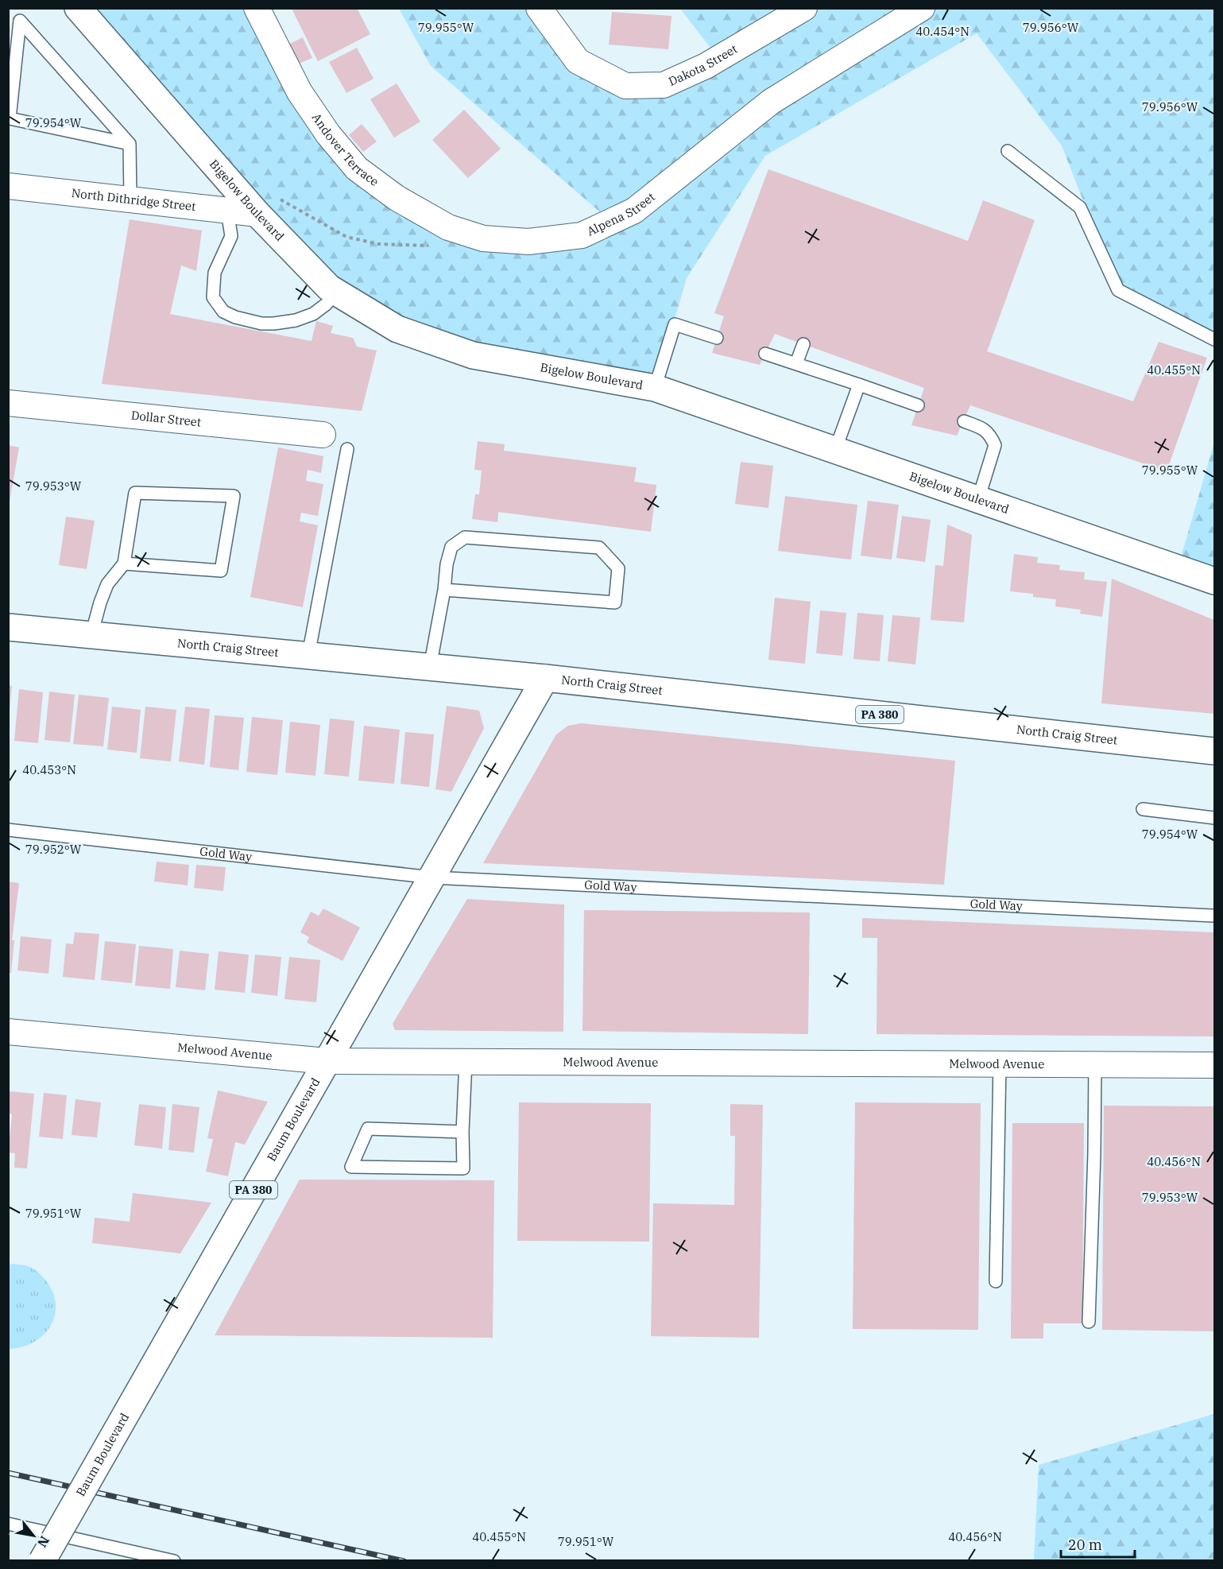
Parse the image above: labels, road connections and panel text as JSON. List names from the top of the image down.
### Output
{
  "streets": {
    "main road": [
      "Bigelow Boulevard",
      "North Craig Street",
      "PA 380",
      "Baum Boulevard"
    ],
    "street": [
      "Dakota Street",
      "Andover Terrace",
      "North Dithridge Street",
      "Alpena Street",
      "Dollar Street",
      "Melwood Avenue"
    ],
    "lane": ["Gold Way"]
  },
  "crossings": [
    ["Andover Terrace", "Alpena Street"],
    ["North Dithridge Street", "Bigelow Boulevard"],
    ["North Craig Street", "Baum Boulevard"],
    ["Gold Way", "Baum Boulevard"],
    ["Melwood Avenue", "Baum Boulevard"]
  ],
  "scale_bar": "20 m",
  "north": "bottom right",
  "coordinates": [
    "79.955°W",
    "79.956°W",
    "40.454°N",
    "79.954°W",
    "40.455°N",
    "79.953°W",
    "40.453°N",
    "79.952°W",
    "40.456°N",
    "79.951°W"
  ]
}
